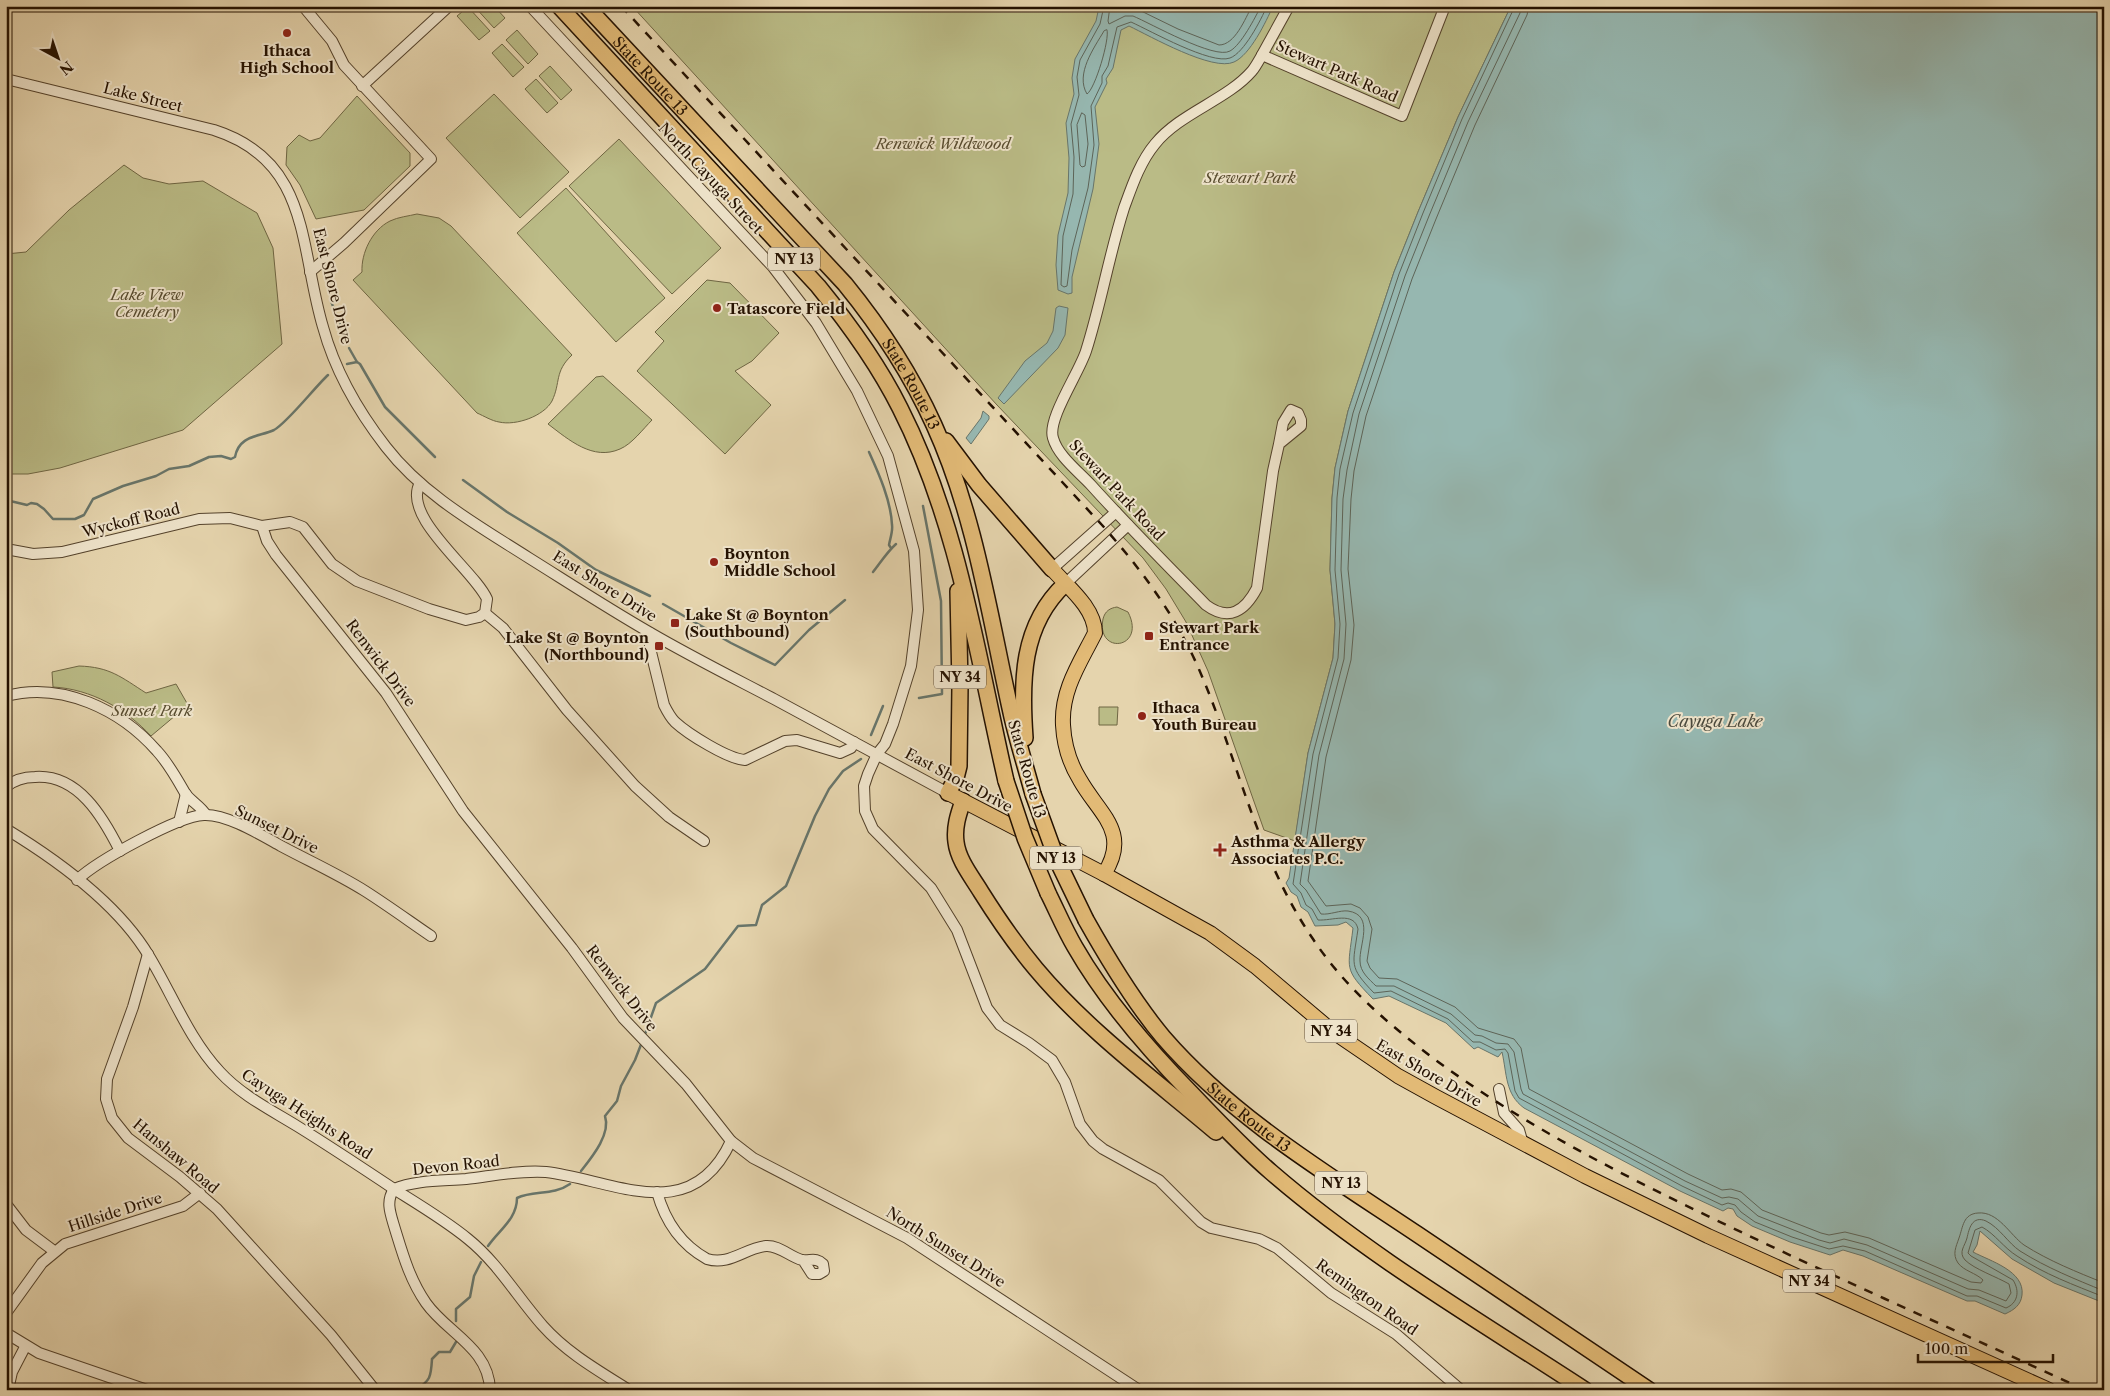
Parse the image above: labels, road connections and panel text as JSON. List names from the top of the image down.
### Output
{
  "streets": {
    "highway": ["State Route 13", "NY 13", "NY 34"],
    "main road": ["East Shore Drive"],
    "street": [
      "Stewart Park Road",
      "Lake Street",
      "North Cayuga Street",
      "Wyckoff Road",
      "Renwick Drive",
      "Sunset Drive",
      "Cayuga Heights Road",
      "Hanshaw Road",
      "Devon Road",
      "Hillside Drive",
      "North Sunset Drive",
      "Remington Road"
    ]
  },
  "crossings": [
    ["State Route 13", "NY 34"],
    ["Lake Street", "East Shore Drive"],
    ["North Cayuga Street", "East Shore Drive"],
    ["North Cayuga Street", "Remington Road"],
    ["East Shore Drive", "NY 34"],
    ["East Shore Drive", "Remington Road"],
    ["Wyckoff Road", "Renwick Drive"],
    ["Renwick Drive", "Devon Road"],
    ["Renwick Drive", "North Sunset Drive"],
    ["Cayuga Heights Road", "Hanshaw Road"],
    ["Cayuga Heights Road", "Devon Road"],
    ["Hanshaw Road", "Hillside Drive"],
    ["Devon Road", "North Sunset Drive"]
  ],
  "water": ["Cayuga Lake"],
  "parks": [
    "Renwick Wildwood",
    "Stewart Park",
    "Lake View Cemetery",
    "Sunset Park"
  ],
  "places": {
    "other": [
      "Ithaca High School",
      "Tatascore Field",
      "Boynton Middle School",
      "Ithaca Youth Bureau"
    ],
    "transit": ["Lake St @ Boynton (Southbound)", "Stewart Park Entrance", "Lake St @ Boynton (Northbound)"],
    "health": ["Asthma & Allergy Associates P.C."]
  },
  "scale_bar": "100 m",
  "north": "bottom right"
}
